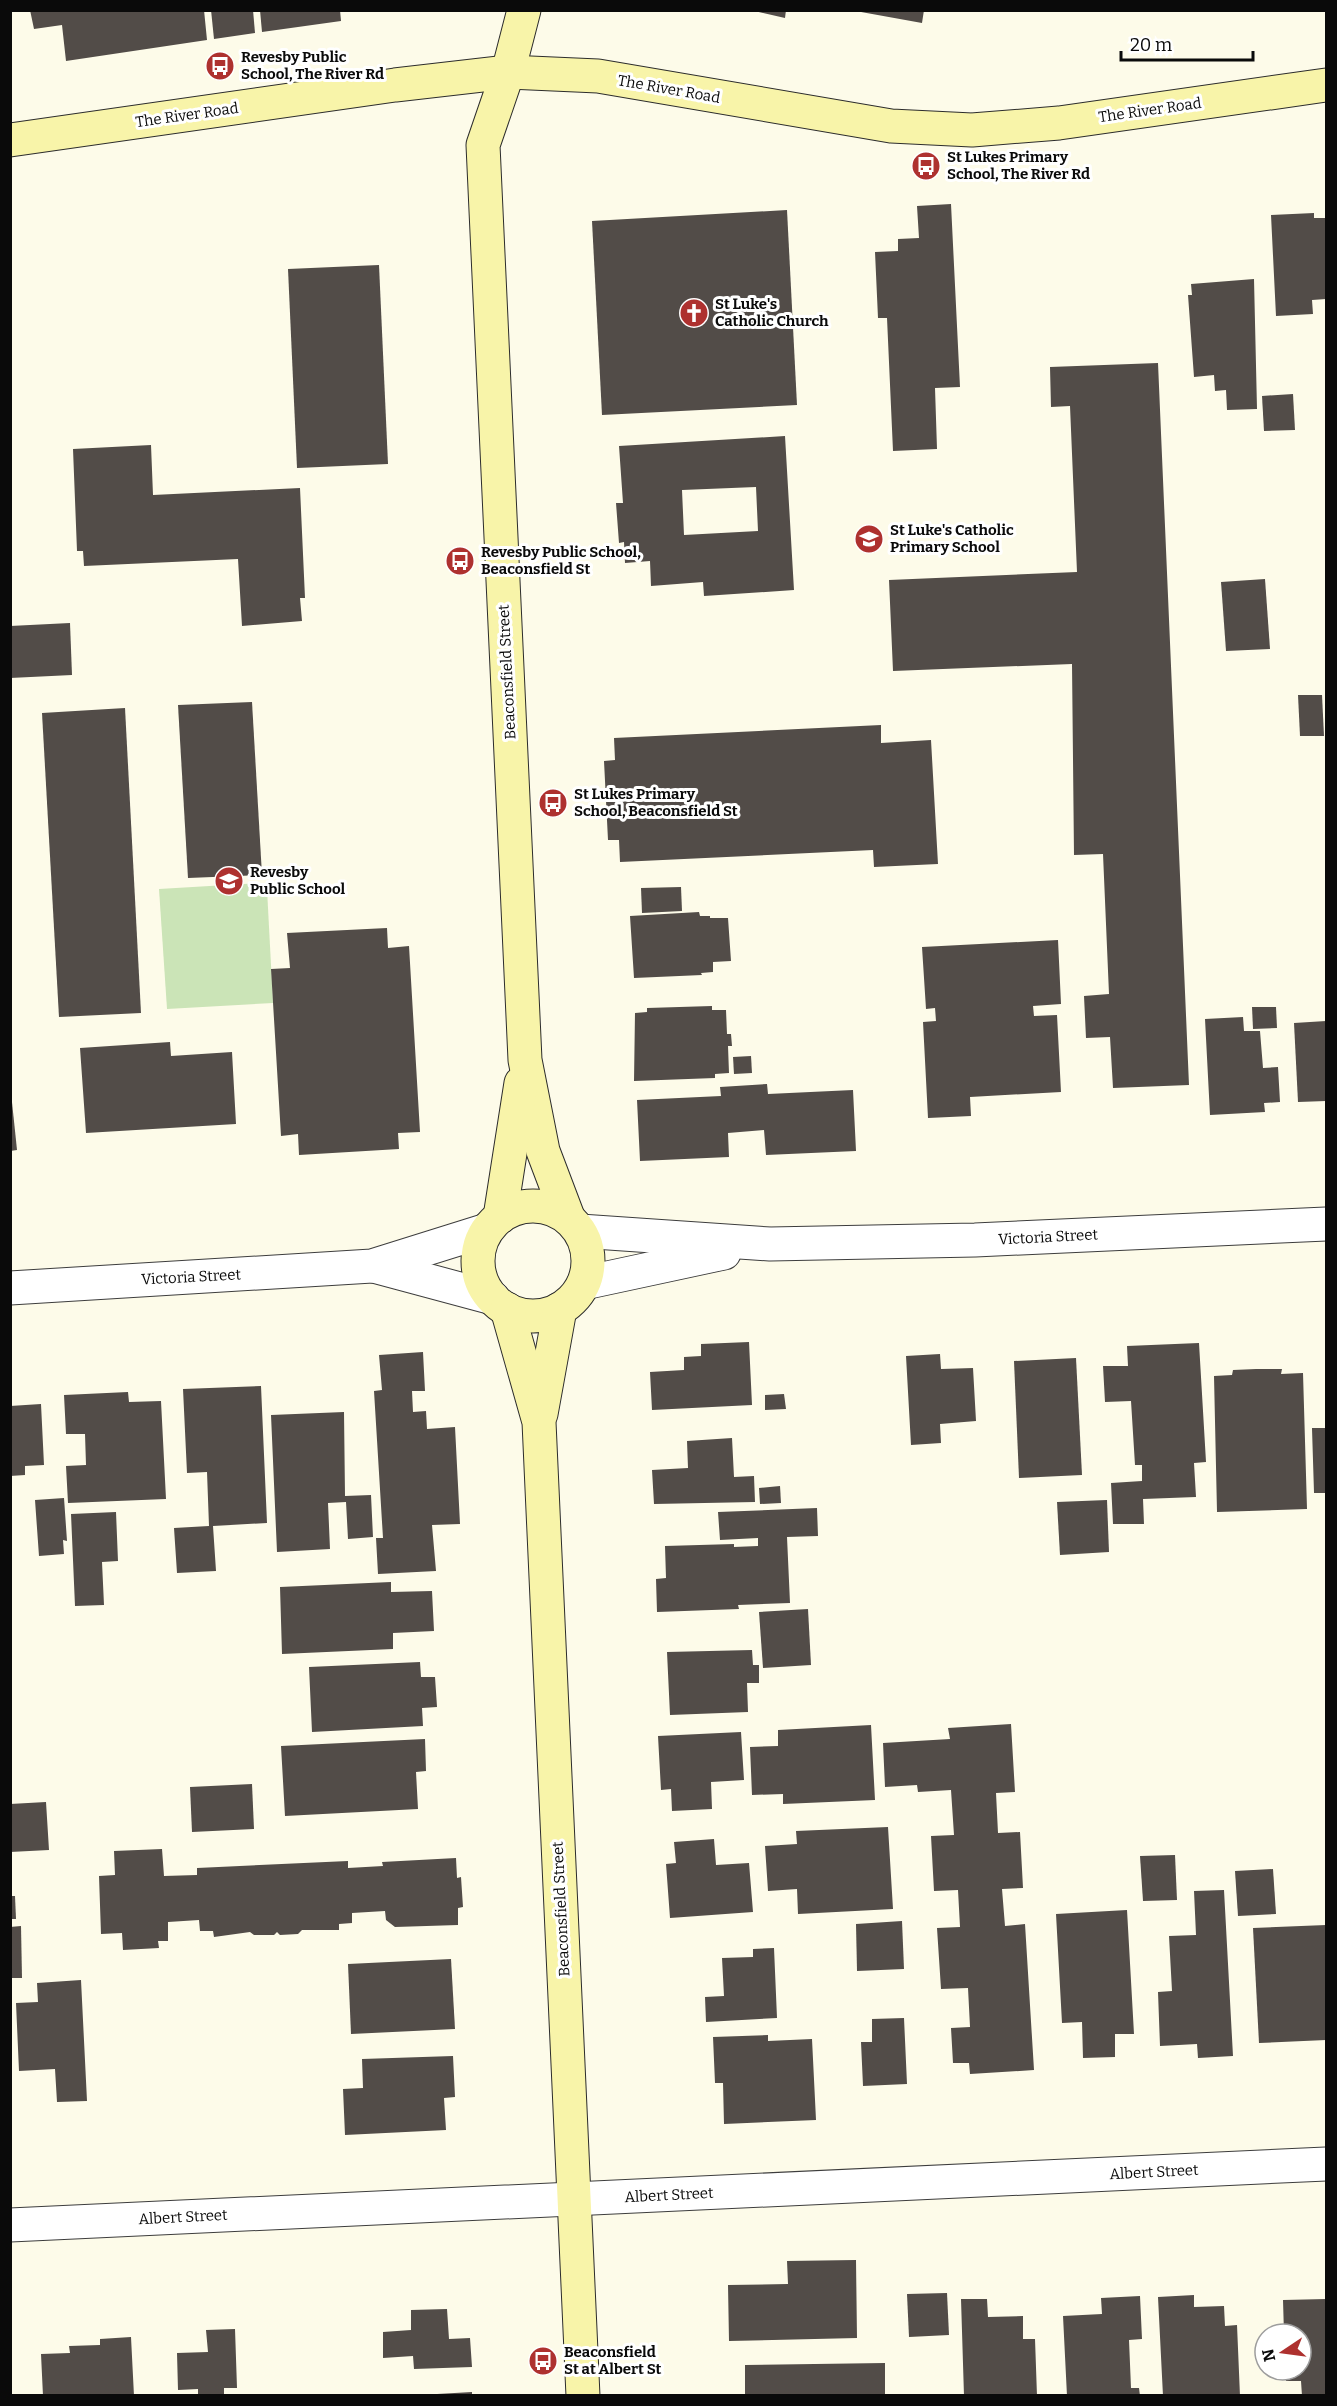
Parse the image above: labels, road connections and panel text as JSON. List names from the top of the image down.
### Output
{
  "streets": {
    "main road": ["The River Road", "Beaconsfield Street"],
    "street": ["Victoria Street", "Albert Street"]
  },
  "crossings": [
    ["The River Road", "Beaconsfield Street"],
    ["Beaconsfield Street", "Victoria Street"],
    ["Beaconsfield Street", "Albert Street"]
  ],
  "places": {
    "bus stop": [
      "Revesby Public School, The River Rd",
      "St Lukes Primary School, The River Rd",
      "Revesby Public School, Beaconsfield St",
      "St Lukes Primary School, Beaconsfield St",
      "Beaconsfield St at Albert St"
    ],
    "church": ["St Luke's Catholic Church"],
    "school or university": ["St Luke's Catholic Primary School", "Revesby Public School"]
  },
  "scale_bar": "20 m",
  "north": "left"
}
